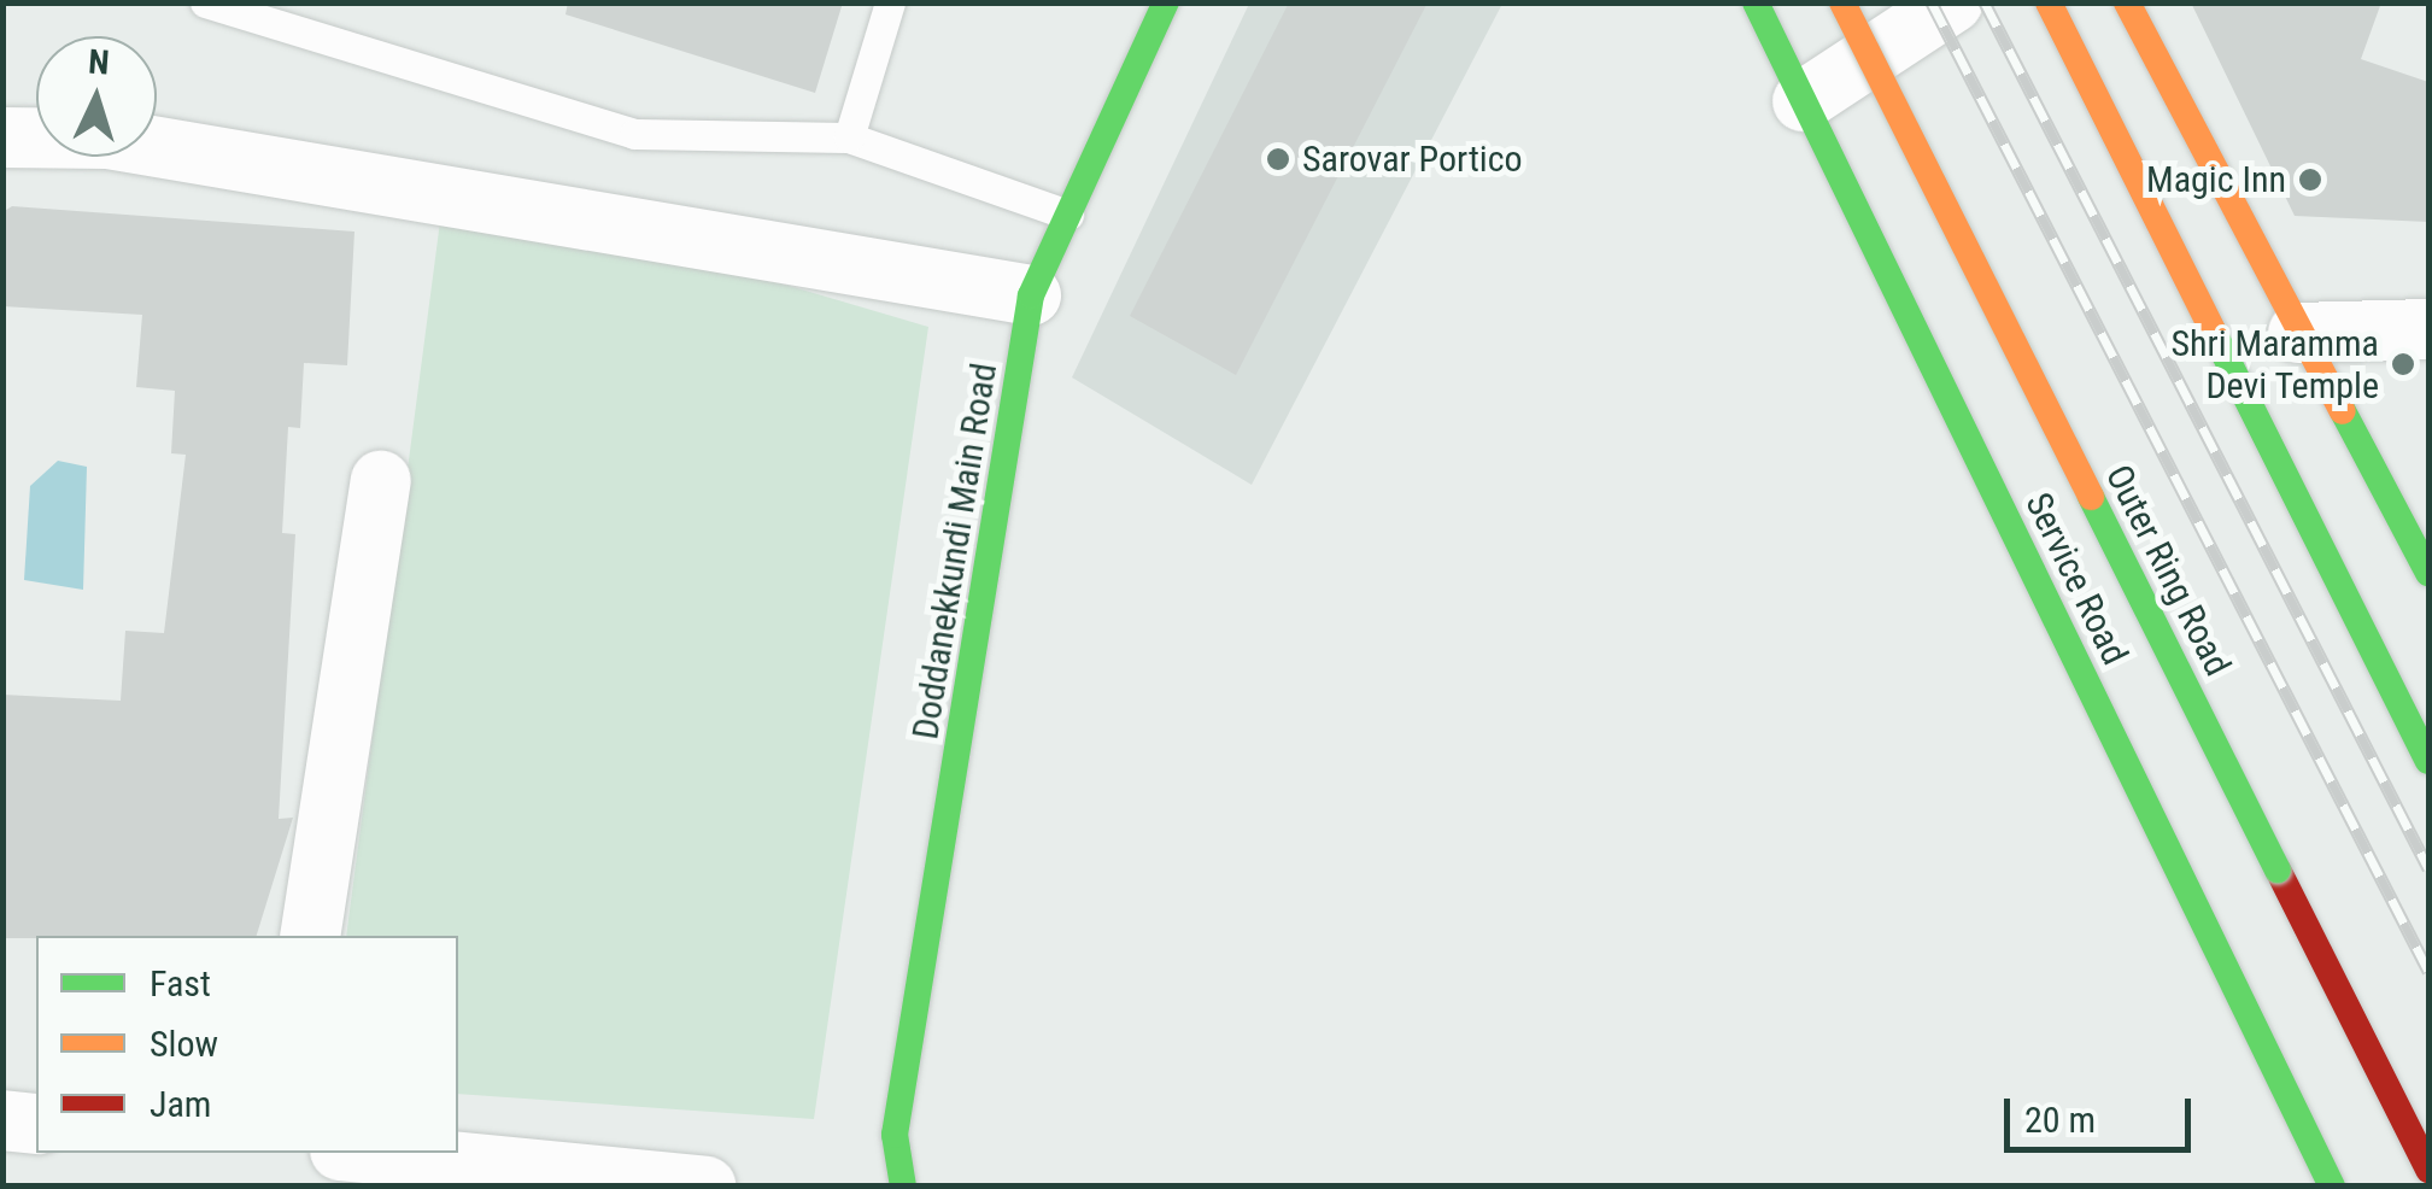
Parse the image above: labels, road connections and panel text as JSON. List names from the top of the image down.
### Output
{
  "streets": {
    "main road": ["Doddanekkundi Main Road", "Outer Ring Road", "Service Road"]
  },
  "places": ["Sarovar Portico", "Magic Inn", "Shri Maramma Devi Temple"],
  "legend": ["Fast", "Slow", "Jam"],
  "scale_bar": "20 m",
  "north": "top"
}
